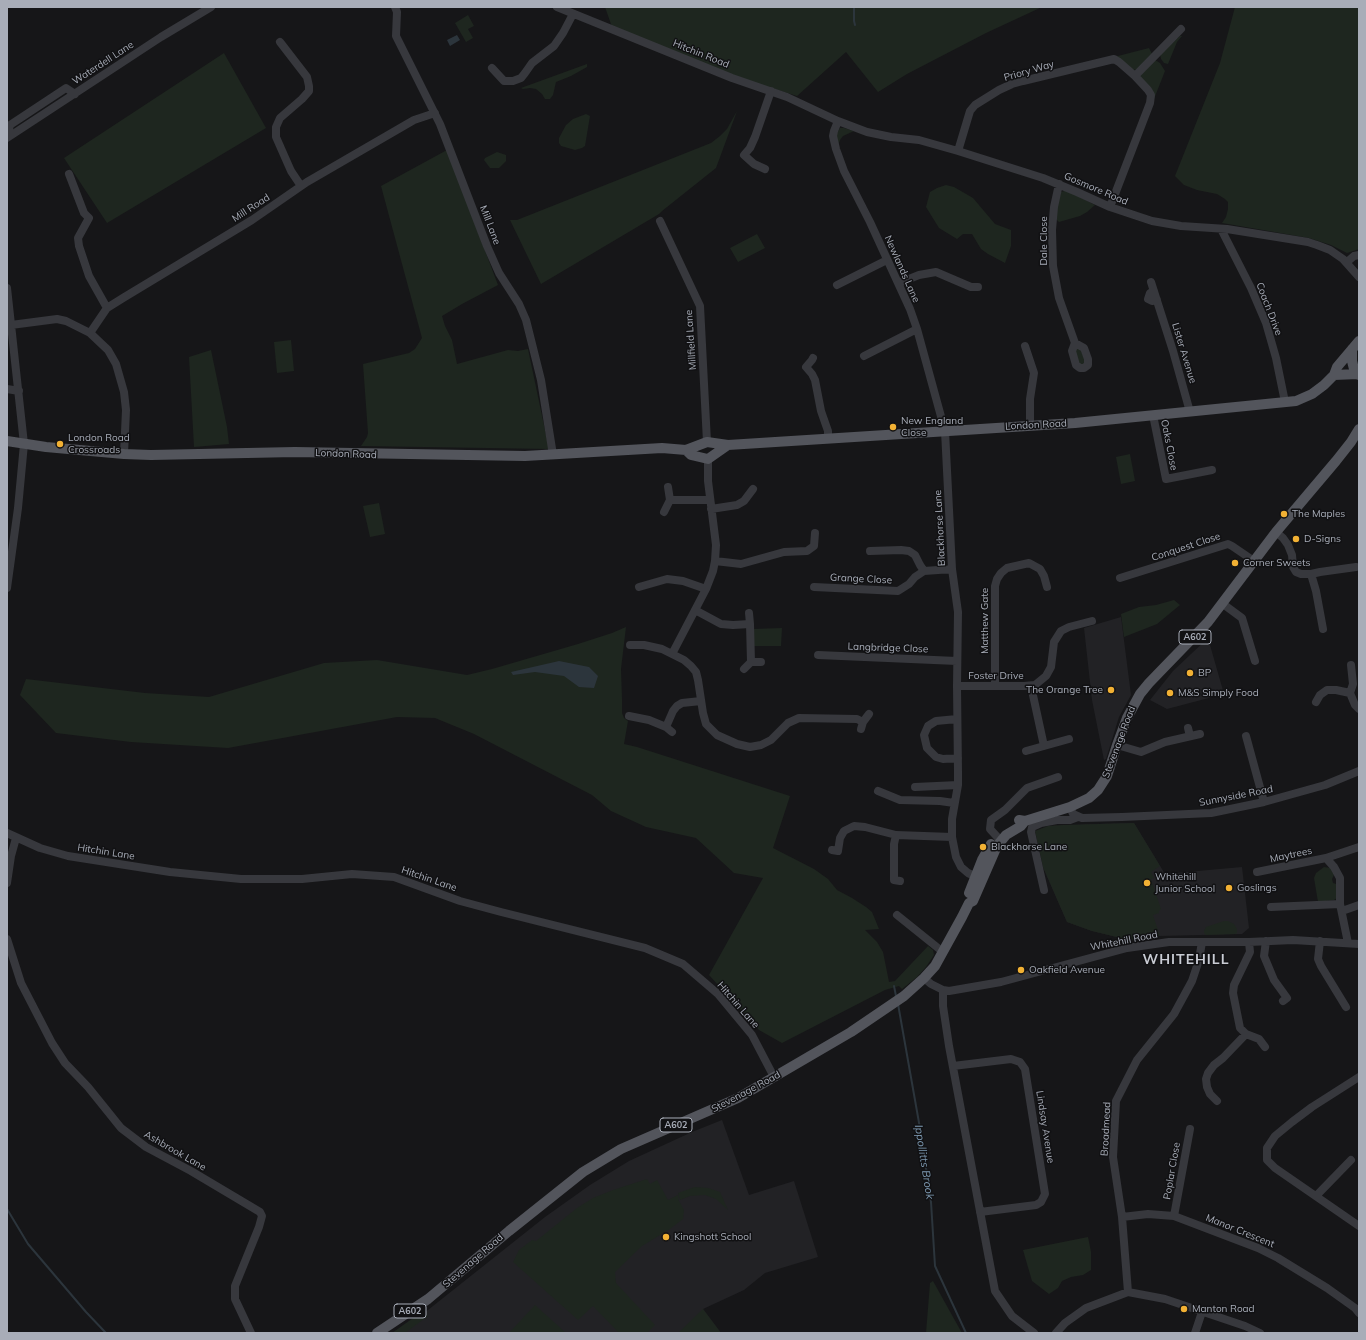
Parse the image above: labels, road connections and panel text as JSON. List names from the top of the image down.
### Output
{
  "streets": {
    "main road": ["London Road", "A602", "Stevenage Road"],
    "street": [
      "Hitchin Road",
      "Waterdell Lane",
      "Priory Way",
      "Gosmore Road",
      "Mill Road",
      "Mill Lane",
      "Dale Close",
      "Newlands Lane",
      "Coach Drive",
      "Millfield Lane",
      "Lister Avenue",
      "Oaks Close",
      "Blackhorse Lane",
      "Conquest Close",
      "Grange Close",
      "Matthew Gate",
      "Langbridge Close",
      "Foster Drive",
      "Sunnyside Road",
      "Hitchin Lane",
      "Maytrees",
      "Whitehill Road",
      "Lindsay Avenue",
      "Broadmead",
      "Ashbrook Lane",
      "Poplar Close",
      "Manor Crescent"
    ]
  },
  "crossings": [
    ["Hitchin Road", "Gosmore Road"],
    ["Hitchin Road", "Newlands Lane"],
    ["Priory Way", "Gosmore Road"],
    ["Gosmore Road", "Dale Close"],
    ["Gosmore Road", "Newlands Lane"],
    ["Gosmore Road", "Coach Drive"],
    ["Mill Road", "Mill Lane"],
    ["Mill Lane", "London Road"],
    ["Newlands Lane", "London Road"],
    ["Newlands Lane", "Blackhorse Lane"],
    ["Coach Drive", "London Road"],
    ["Millfield Lane", "London Road"],
    ["Lister Avenue", "London Road"],
    ["London Road", "Oaks Close"],
    ["London Road", "Blackhorse Lane"],
    ["Blackhorse Lane", "Langbridge Close"],
    ["Blackhorse Lane", "Foster Drive"],
    ["Blackhorse Lane", "Stevenage Road"],
    ["Conquest Close", "Stevenage Road"],
    ["Matthew Gate", "Foster Drive"],
    ["Stevenage Road", "Hitchin Lane"],
    ["Maytrees", "Whitehill Road"],
    ["Whitehill Road", "Broadmead"],
    ["Broadmead", "Manor Crescent"],
    ["Poplar Close", "Manor Crescent"]
  ],
  "districts": ["WHITEHILL"],
  "water": ["Ippollitts Brook"],
  "places": [
    "New England Close",
    "London Road Crossroads",
    "The Maples",
    "D-Signs",
    "Corner Sweets",
    "BP",
    "The Orange Tree",
    "M&S Simply Food",
    "Blackhorse Lane",
    "Whitehill Junior School",
    "Goslings",
    "Oakfield Avenue",
    "Kingshott School",
    "Manton Road"
  ]
}
